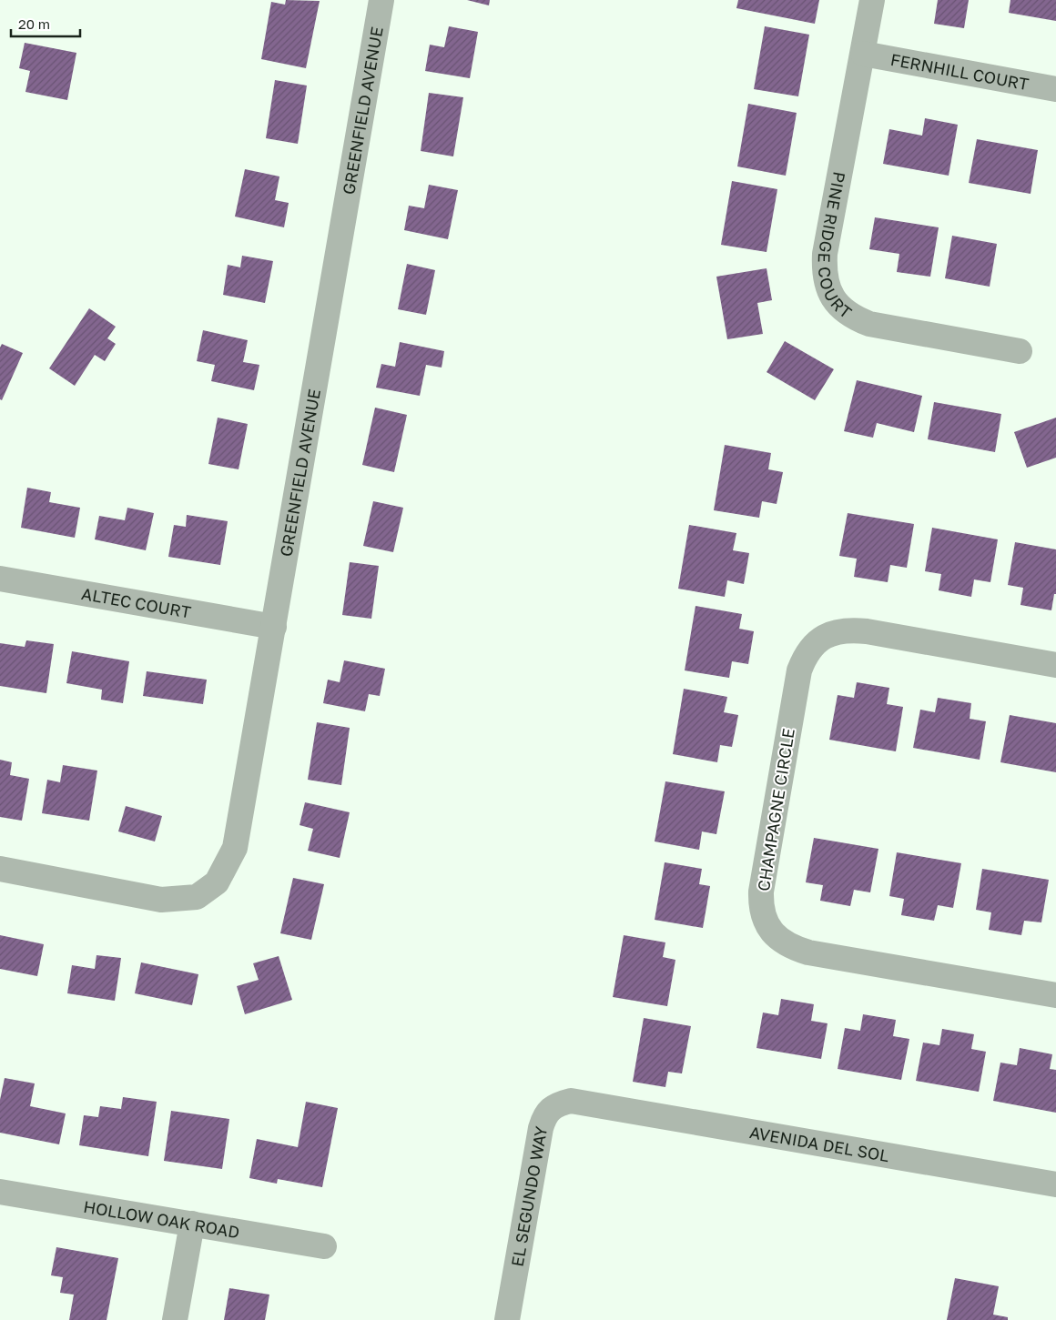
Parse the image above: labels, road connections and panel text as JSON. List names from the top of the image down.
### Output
{
  "streets": {
    "street": [
      "FERNHILL COURT",
      "GREENFIELD AVENUE",
      "PINE RIDGE COURT",
      "ALTEC COURT",
      "CHAMPAGNE CIRCLE",
      "AVENIDA DEL SOL",
      "EL SEGUNDO WAY",
      "HOLLOW OAK ROAD"
    ]
  },
  "crossings": [
    ["FERNHILL COURT", "PINE RIDGE COURT"],
    ["GREENFIELD AVENUE", "ALTEC COURT"],
    ["AVENIDA DEL SOL", "EL SEGUNDO WAY"]
  ],
  "scale_bar": "20 m"
}
